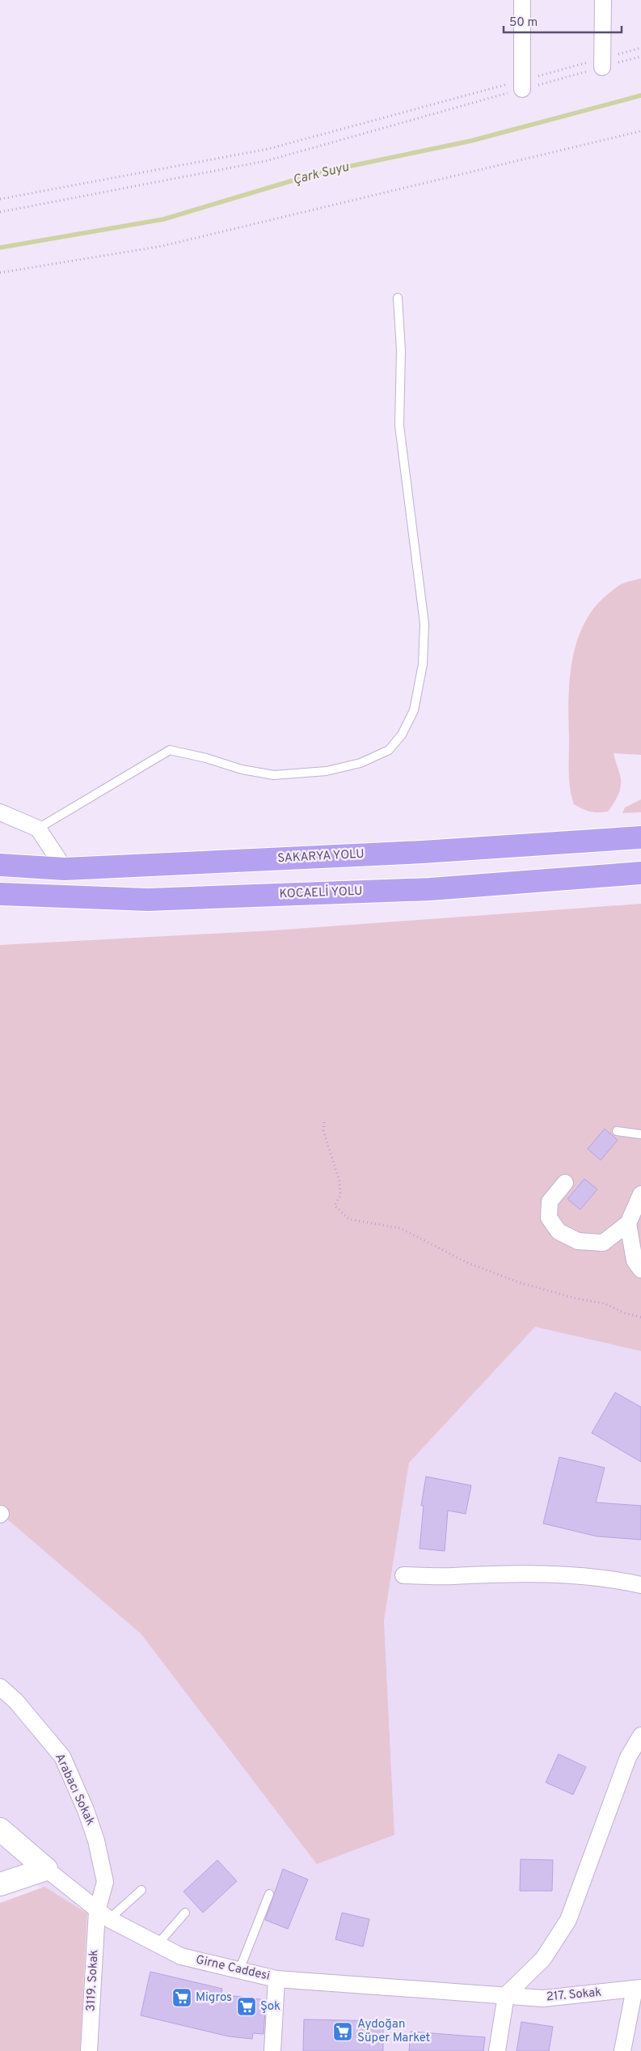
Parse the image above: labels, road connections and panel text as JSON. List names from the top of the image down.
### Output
{
  "streets": {
    "highway": ["SAKARYA YOLU", "KOCAELİ YOLU"],
    "street": [
      "Arabacı Sokak",
      "Girne Caddesi",
      "3119. Sokak",
      "217. Sokak"
    ]
  },
  "crossings": [
    ["Arabacı Sokak", "Girne Caddesi"],
    ["Arabacı Sokak", "3119. Sokak"],
    ["Girne Caddesi", "3119. Sokak"],
    ["Girne Caddesi", "217. Sokak"]
  ],
  "water": ["Çark Suyu"],
  "places": {
    "supermarket": ["Migros", "Şok", "Aydoğan Süper Market"]
  },
  "scale_bar": "50 m"
}
